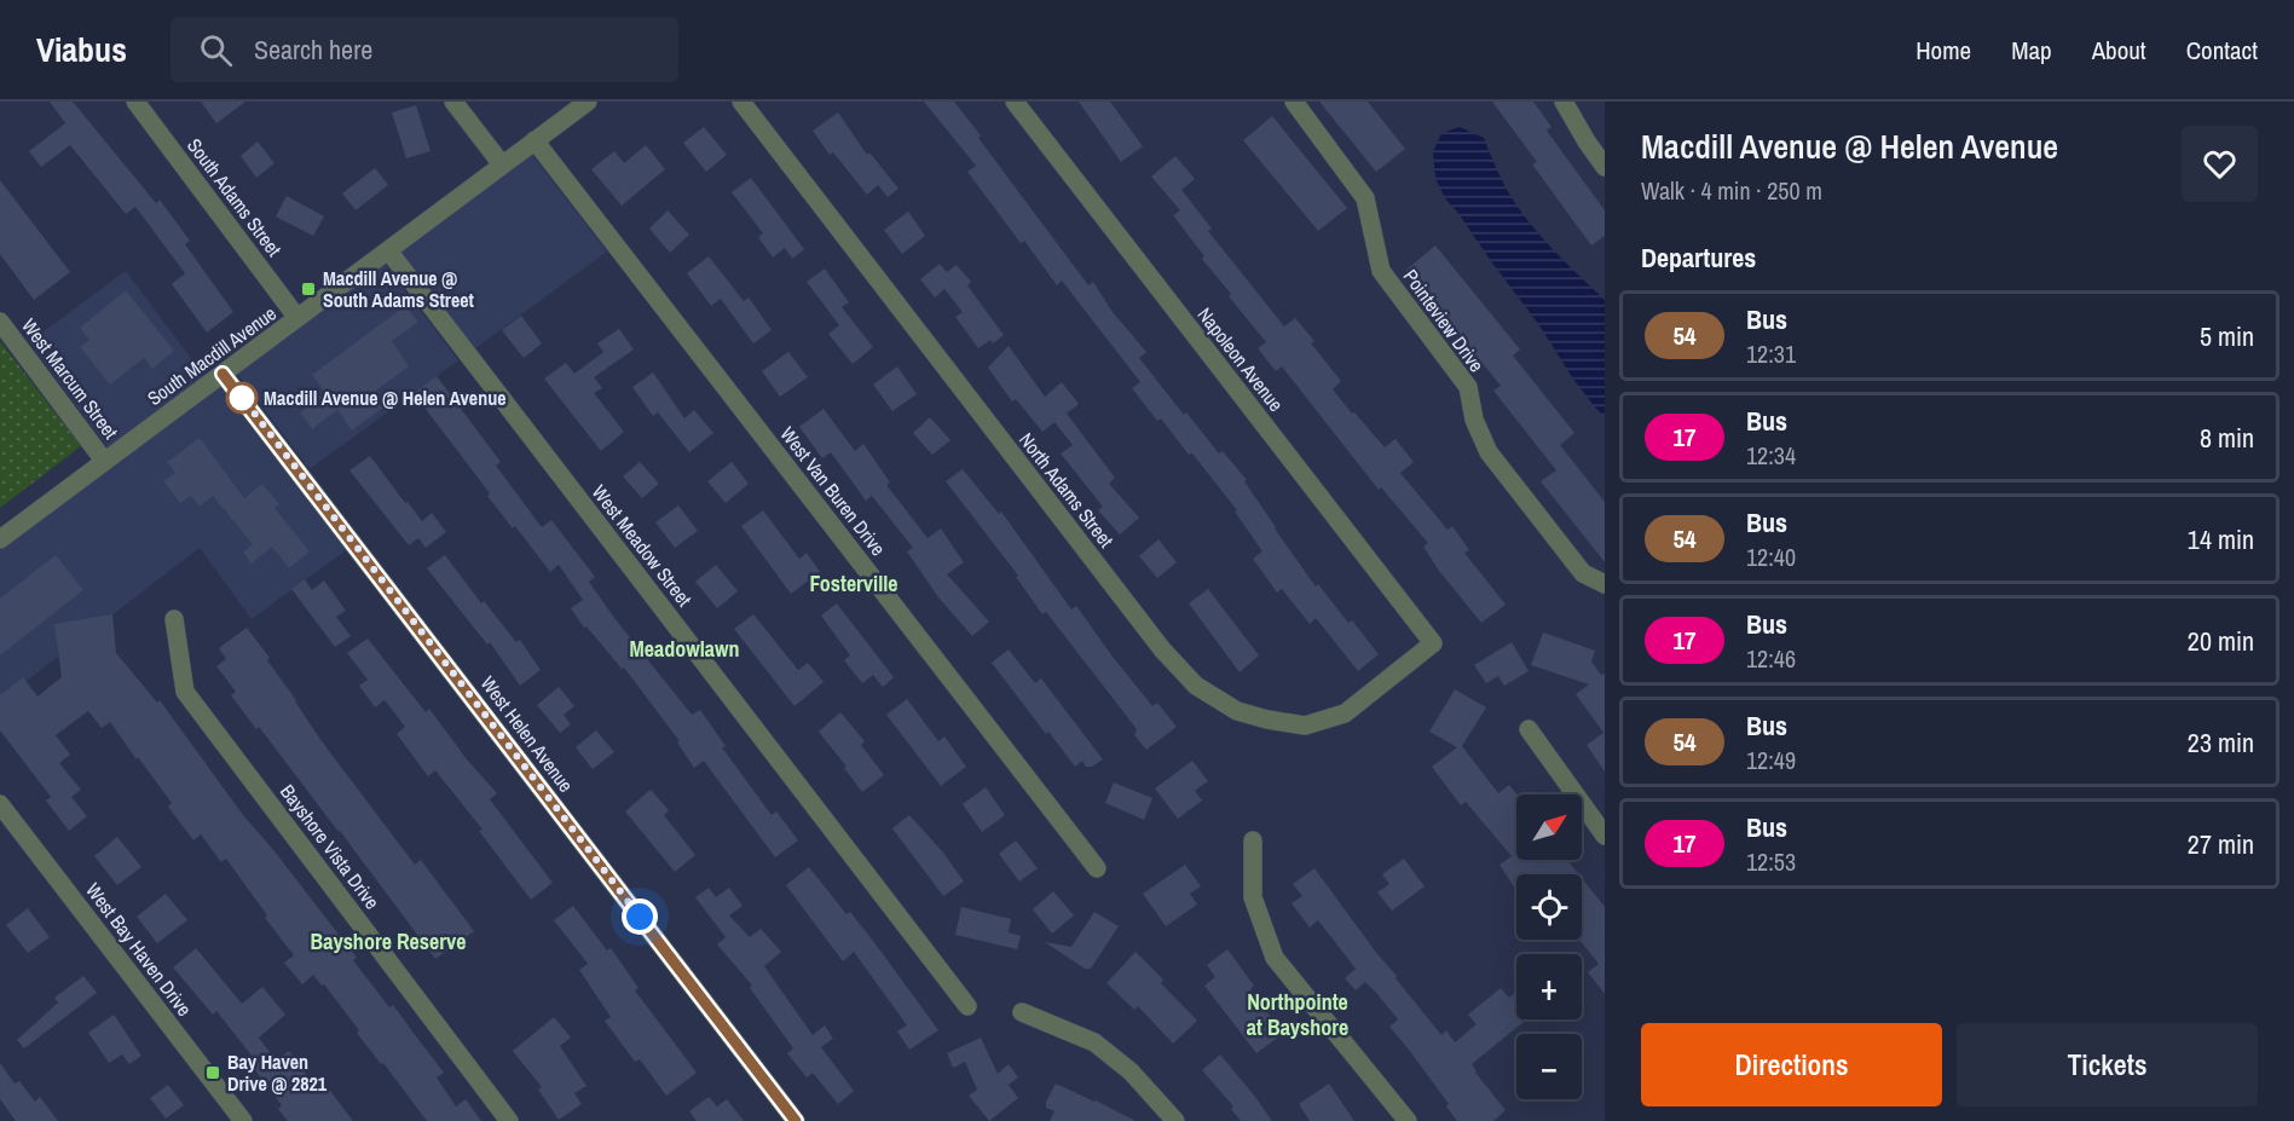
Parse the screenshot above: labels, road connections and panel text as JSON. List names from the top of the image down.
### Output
{
  "streets": {
    "street": [
      "South Adams Street",
      "Pointeview Drive",
      "South Macdill Avenue",
      "Napoleon Avenue",
      "West Marcum Street",
      "North Adams Street",
      "West Van Buren Drive",
      "West Meadow Street",
      "West Helen Avenue",
      "Bayshore Vista Drive",
      "West Bay Haven Drive"
    ]
  },
  "crossings": [
    ["South Adams Street", "South Macdill Avenue"],
    ["South Macdill Avenue", "West Marcum Street"],
    ["South Macdill Avenue", "West Van Buren Drive"],
    ["South Macdill Avenue", "West Meadow Street"],
    ["South Macdill Avenue", "West Helen Avenue"],
    ["Napoleon Avenue", "North Adams Street"]
  ],
  "districts": [
    "Fosterville",
    "Meadowlawn",
    "Bayshore Reserve",
    "Northpointe at Bayshore"
  ],
  "places": {
    "transit": ["Macdill Avenue @ South Adams Street", "Bay Haven Drive @ 2821"],
    "other": ["Macdill Avenue @ Helen Avenue"]
  },
  "lines": ["bus line 54"],
  "north": "top right",
  "page": {
    "header": "Viabus",
    "search": "Search here",
    "nav": [
      "Home",
      "Map",
      "About",
      "Contact"
    ],
    "heading": [
      ["Macdill Avenue @ Helen Avenue", "Walk · 4 min · 250 m"],
      "Departures"
    ],
    "list": [
      {
        "mark": "54",
        "name": "Bus",
        "note": "12:31",
        "value": "5 min"
      },
      {
        "mark": "17",
        "name": "Bus",
        "note": "12:34",
        "value": "8 min"
      },
      {
        "mark": "54",
        "name": "Bus",
        "note": "12:40",
        "value": "14 min"
      },
      {
        "mark": "17",
        "name": "Bus",
        "note": "12:46",
        "value": "20 min"
      },
      {
        "mark": "54",
        "name": "Bus",
        "note": "12:49",
        "value": "23 min"
      },
      {
        "mark": "17",
        "name": "Bus",
        "note": "12:53",
        "value": "27 min"
      }
    ],
    "map_buttons": ["+", "−"],
    "buttons": ["Directions", "Tickets"]
  }
}
